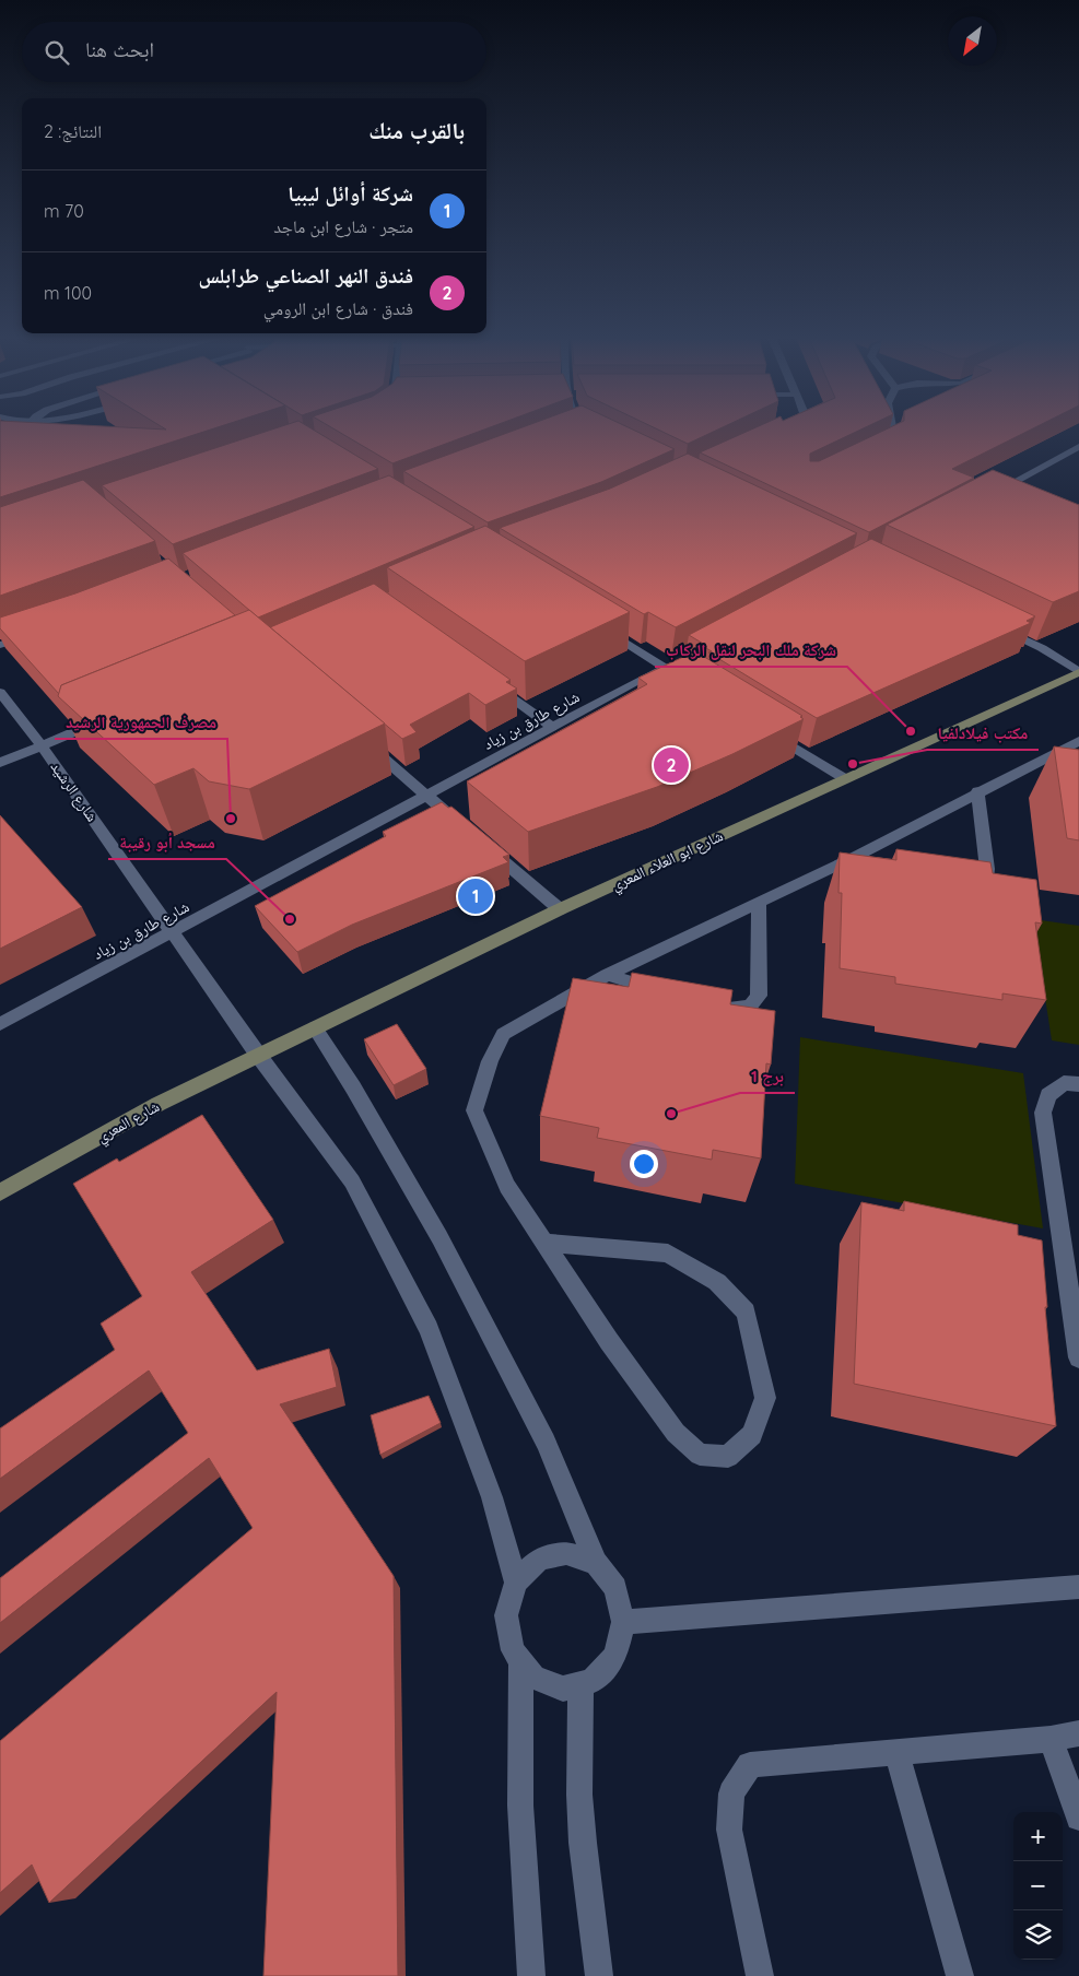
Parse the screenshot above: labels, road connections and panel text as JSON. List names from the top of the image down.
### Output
{
  "streets": {
    "street": [
      "شارع طارق بن زياد",
      "شارع الرشيد",
      "شارع ابو العلاء المعري",
      "شارع المعري"
    ]
  },
  "crossings": [
    ["شارع طارق بن زياد", "شارع الرشيد"],
    ["شارع الرشيد", "شارع ابو العلاء المعري"],
    ["شارع الرشيد", "شارع المعري"],
    ["شارع ابو العلاء المعري", "شارع المعري"]
  ],
  "places": [
    "شركة ملك البحر لنقل الركاب",
    "مكتب فيلادلفيا",
    "مصرف الجمهورية الرشيد",
    "مسجد أبو رقيبة",
    "برج 1"
  ],
  "north": "bottom left",
  "page": {
    "search": "ابحث هنا",
    "heading": ["بالقرب منك", "النتائج: 2"],
    "list": [
      {
        "mark": "1",
        "name": "شركة أوائل ليبيا",
        "note": "متجر · شارع ابن ماجد",
        "value": "70 m"
      },
      {
        "mark": "2",
        "name": "فندق النهر الصناعي طرابلس",
        "note": "فندق · شارع ابن الرومي",
        "value": "100 m"
      }
    ],
    "pins": ["2", "1"],
    "map_buttons": ["+", "−"]
  }
}
